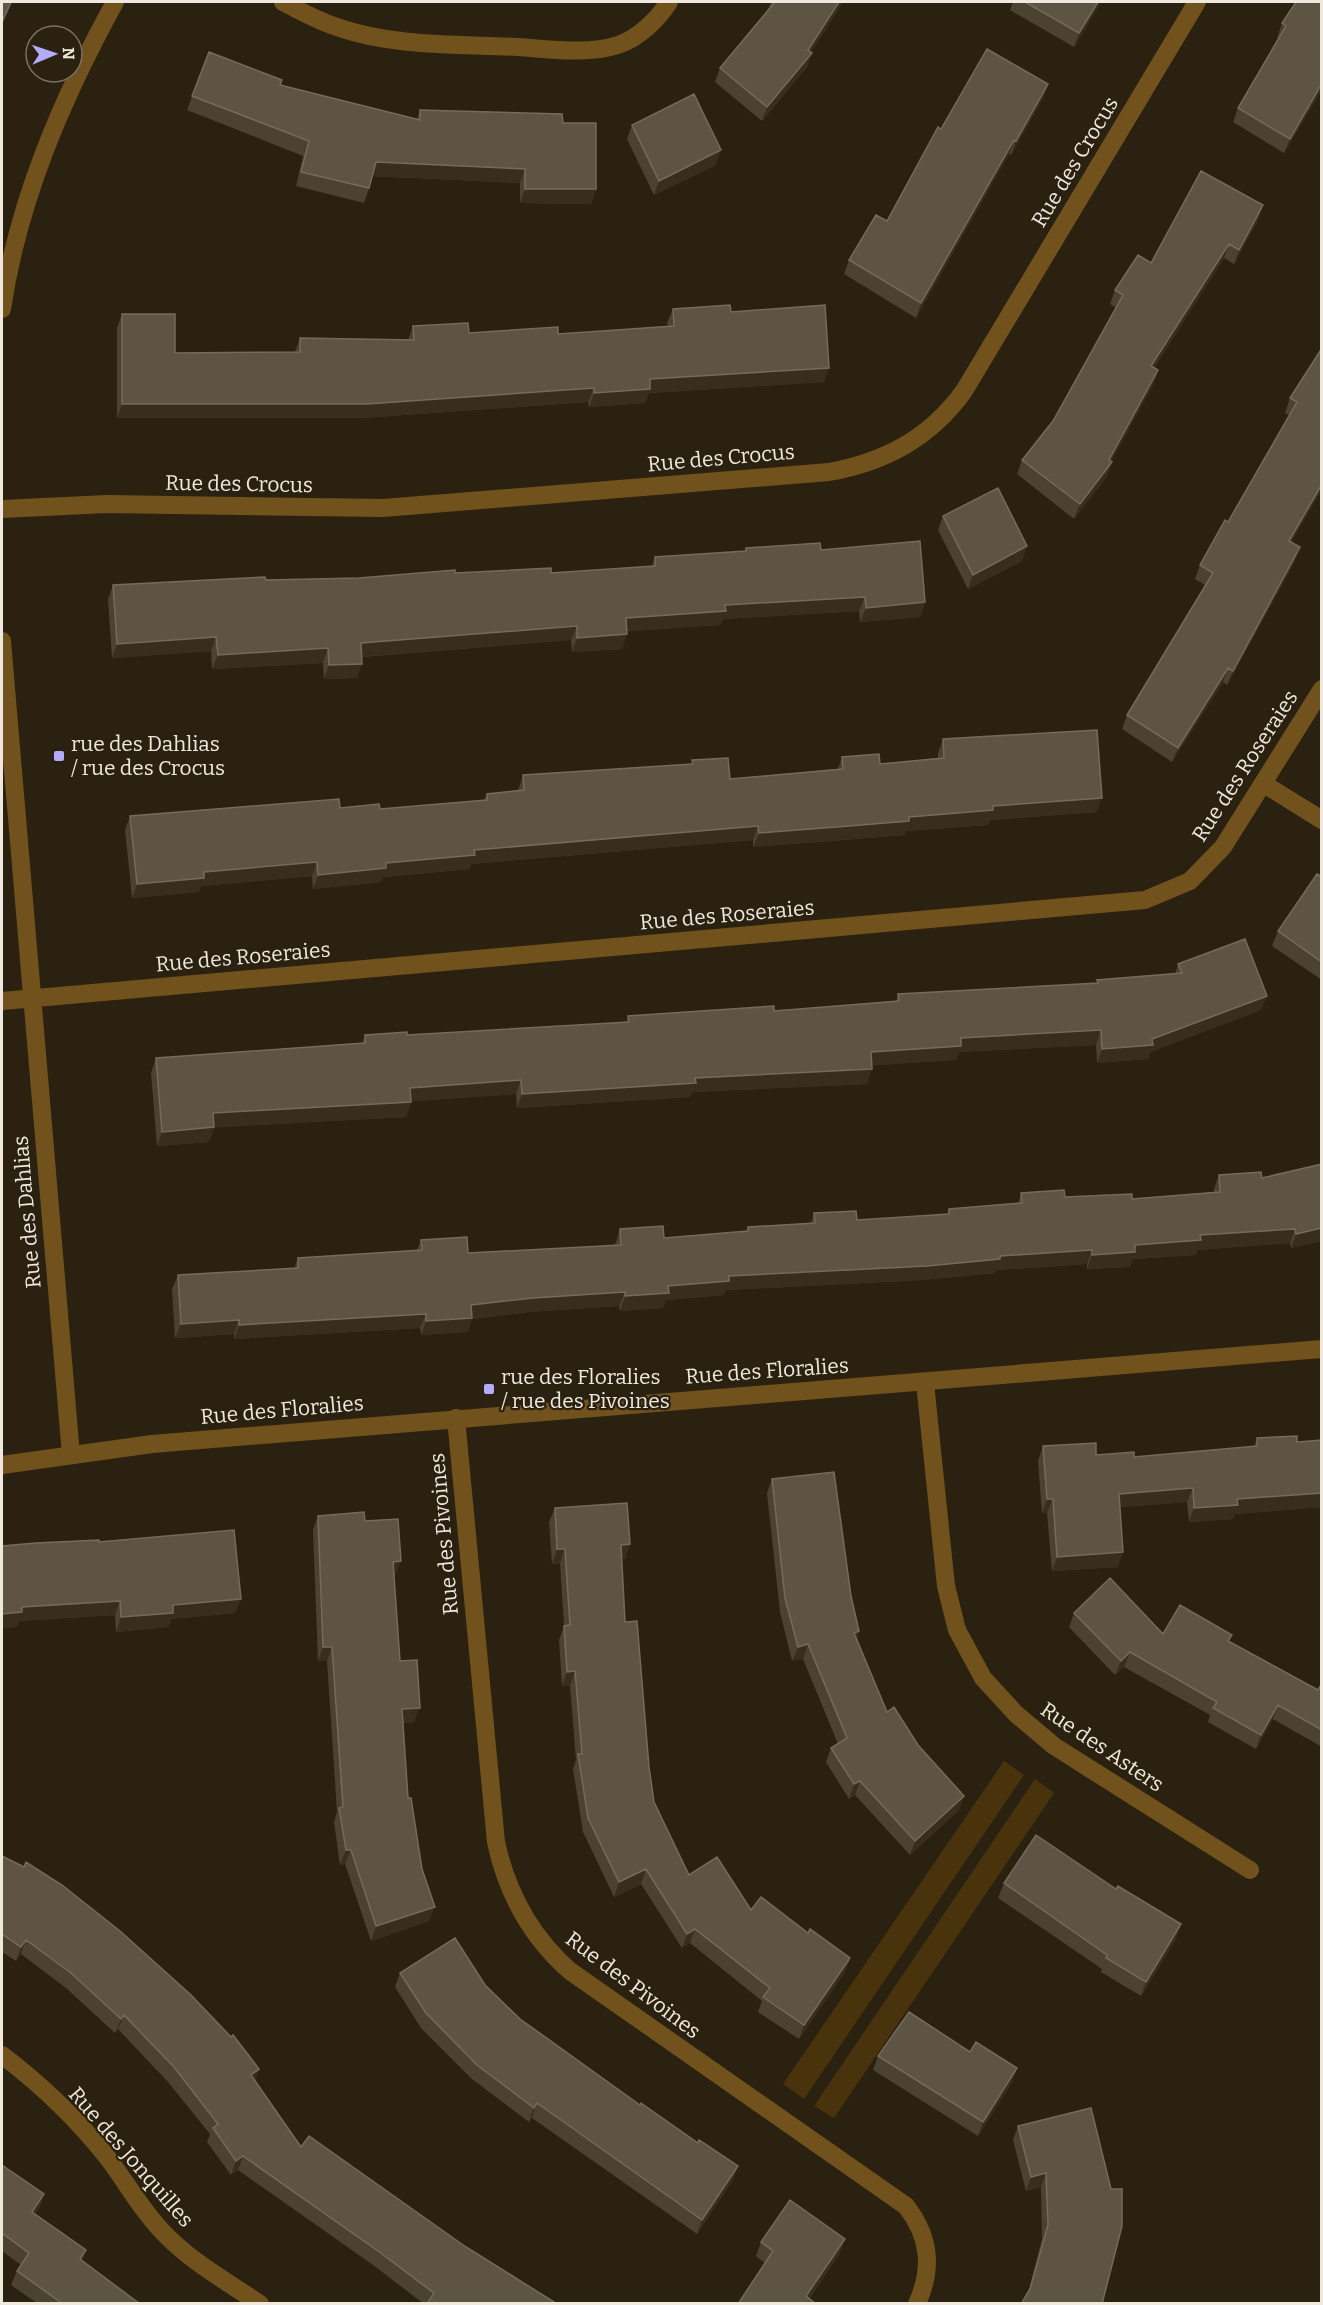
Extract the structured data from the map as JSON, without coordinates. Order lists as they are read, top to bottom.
{
  "streets": {
    "street": [
      "Rue des Crocus",
      "Rue des Roseraies",
      "Rue des Dahlias",
      "Rue des Floralies",
      "Rue des Pivoines",
      "Rue des Asters",
      "Rue des Jonquilles"
    ]
  },
  "crossings": [
    ["Rue des Roseraies", "Rue des Dahlias"],
    ["Rue des Dahlias", "Rue des Floralies"],
    ["Rue des Floralies", "Rue des Pivoines"],
    ["Rue des Floralies", "Rue des Asters"]
  ],
  "places": {
    "transit": ["rue des Dahlias / rue des Crocus", "rue des Floralies / rue des Pivoines"]
  },
  "north": "right"
}
